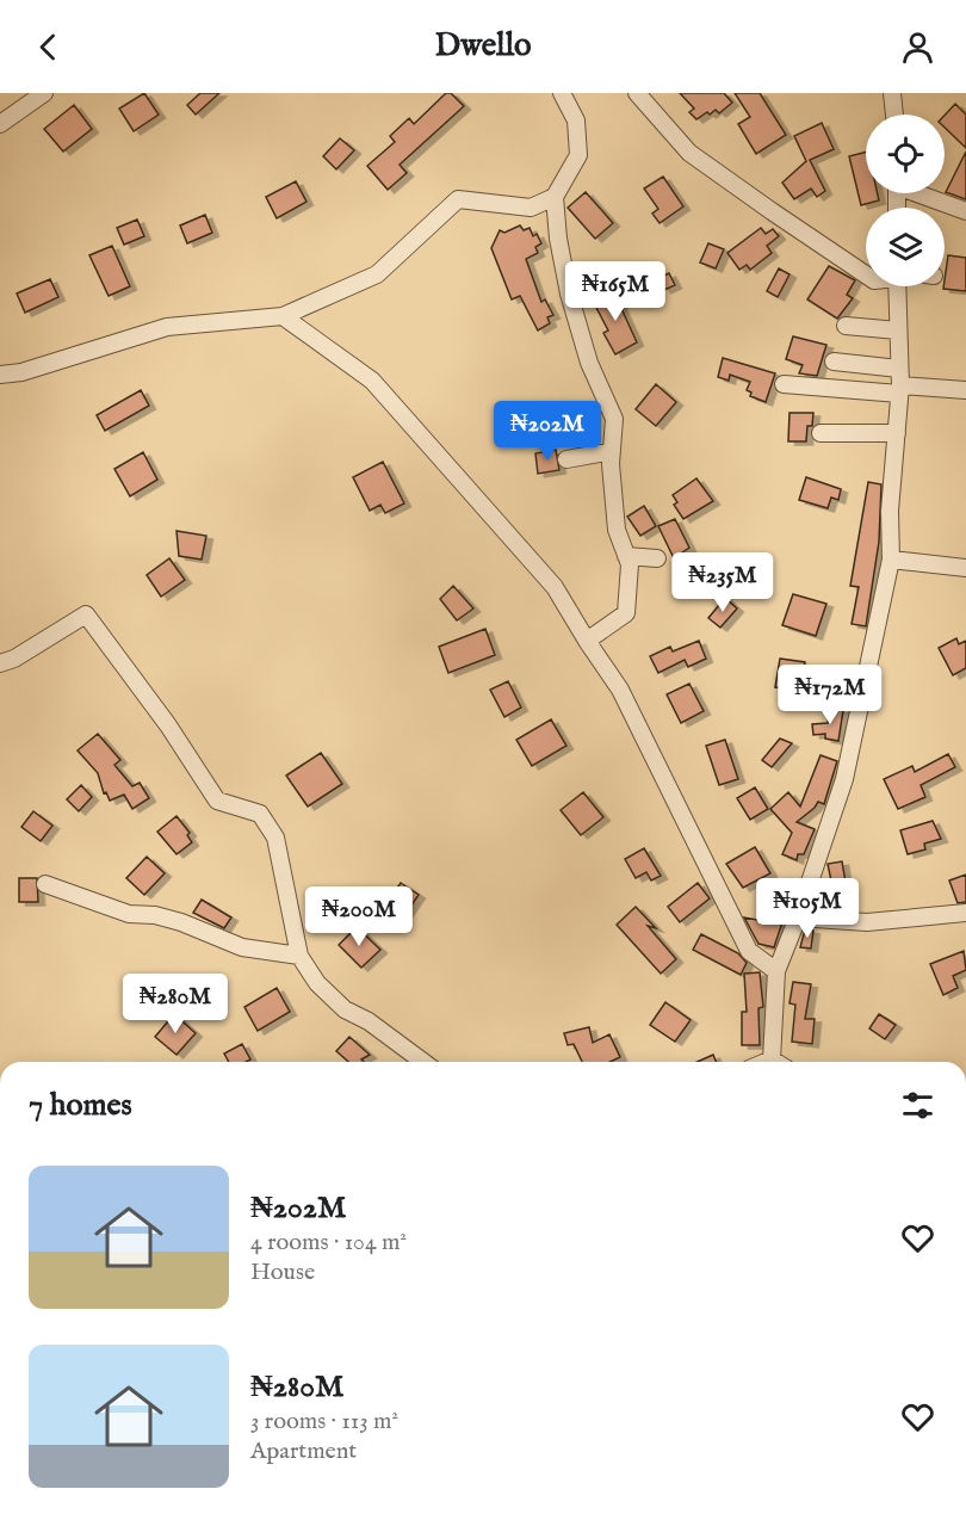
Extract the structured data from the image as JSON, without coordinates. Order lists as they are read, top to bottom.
{
  "page": {
    "header": "Dwello",
    "price": [
      "₦165M",
      "₦202M",
      "₦235M",
      "₦172M",
      "₦105M",
      "₦200M",
      "₦280M"
    ],
    "heading": "7 homes",
    "list": [
      {
        "name": "₦202M",
        "note": "4 rooms · 104 m² · House"
      },
      {
        "name": "₦280M",
        "note": "3 rooms · 113 m² · Apartment"
      }
    ]
  }
}
